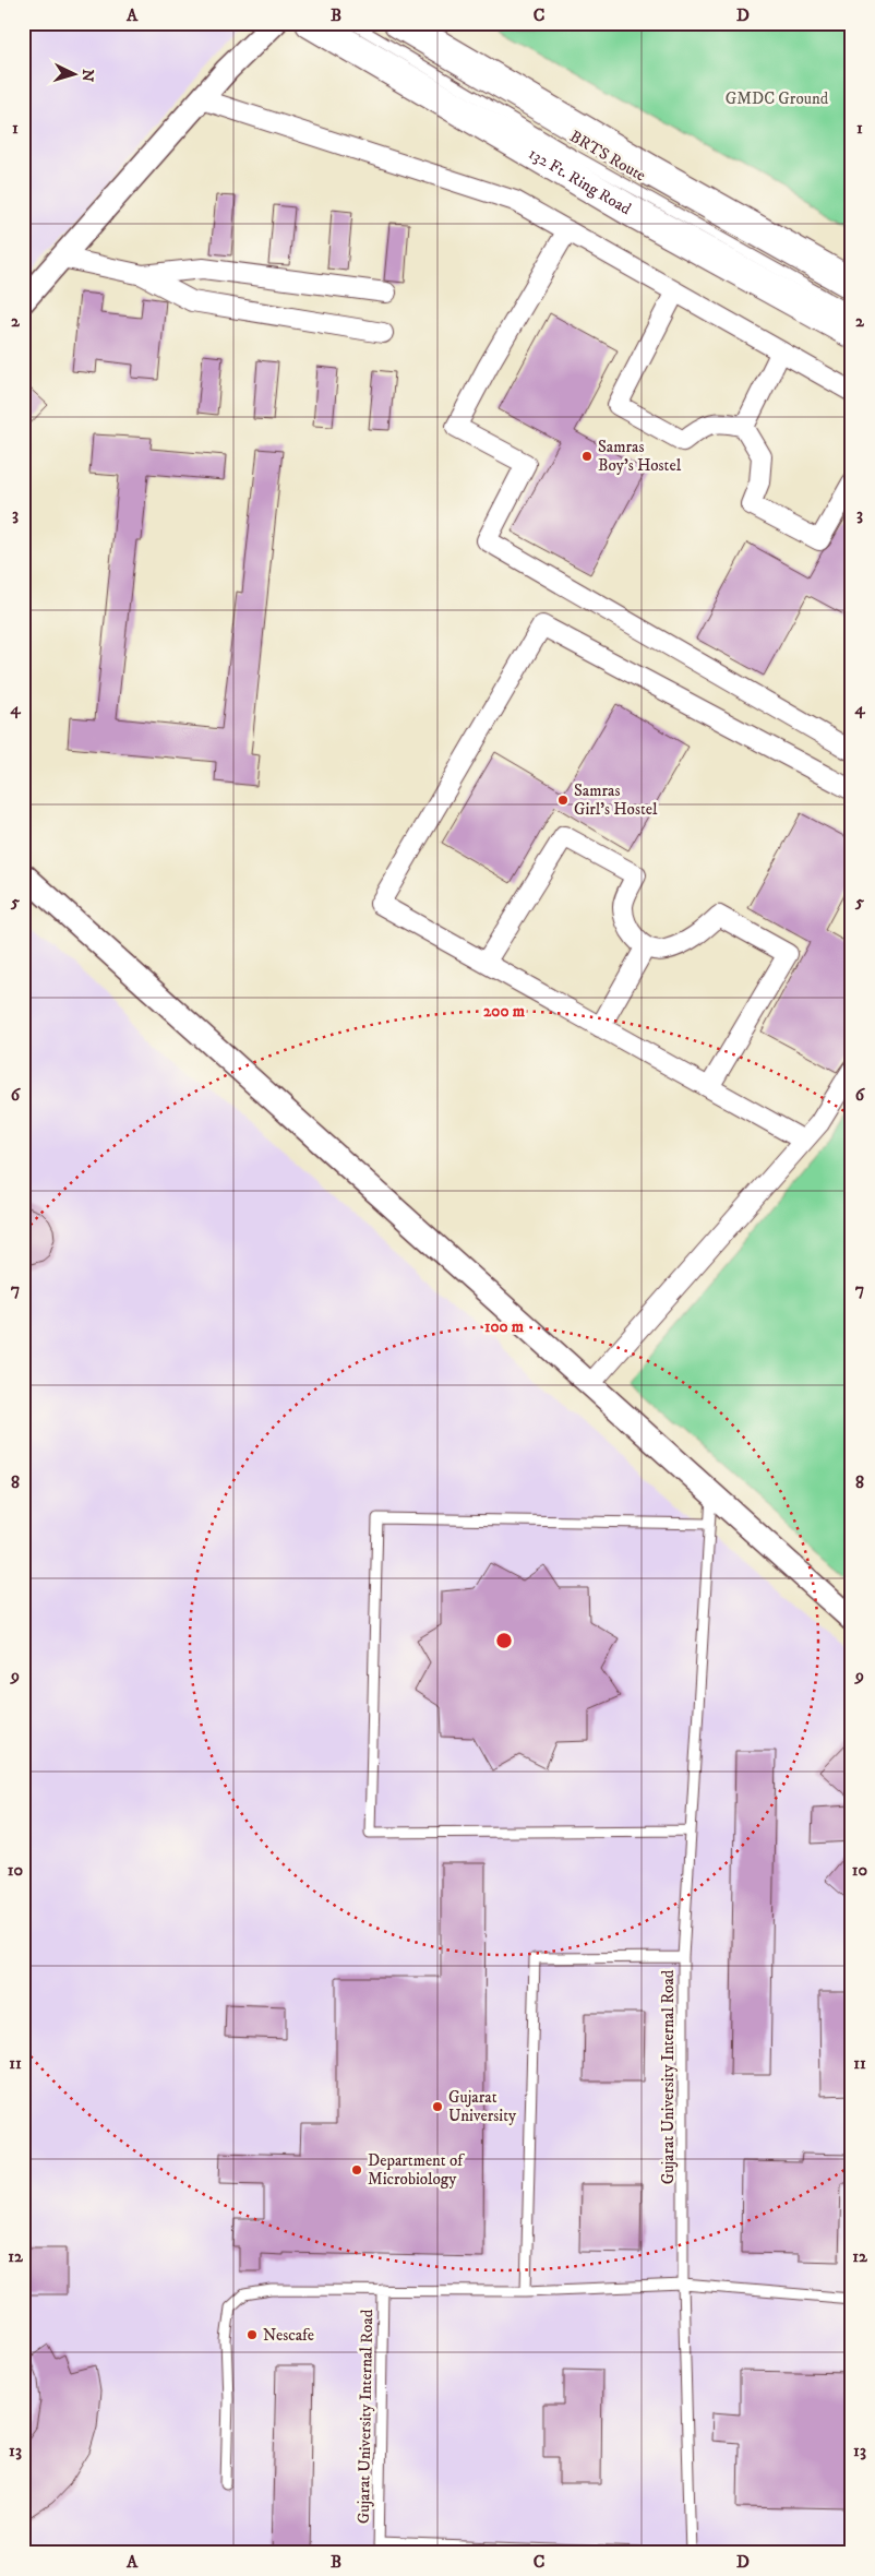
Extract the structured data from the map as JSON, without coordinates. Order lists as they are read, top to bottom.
{
  "streets": {
    "main road": ["132 Ft. Ring Road"],
    "lane": ["BRTS Route", "Gujarat University Internal Road"]
  },
  "parks": ["GMDC Ground"],
  "places": [
    "Samras Boy's Hostel",
    "Samras Girl's Hostel",
    "Gujarat University",
    "Department of Microbiology",
    "Nescafe"
  ],
  "north": "right",
  "grid": {
    "columns": [
      "A",
      "B",
      "C",
      "D"
    ],
    "rows": [
      "1",
      "2",
      "3",
      "4",
      "5",
      "6",
      "7",
      "8",
      "9",
      "10",
      "11",
      "12",
      "13"
    ]
  },
  "rings": ["200 m", "100 m"]
}
